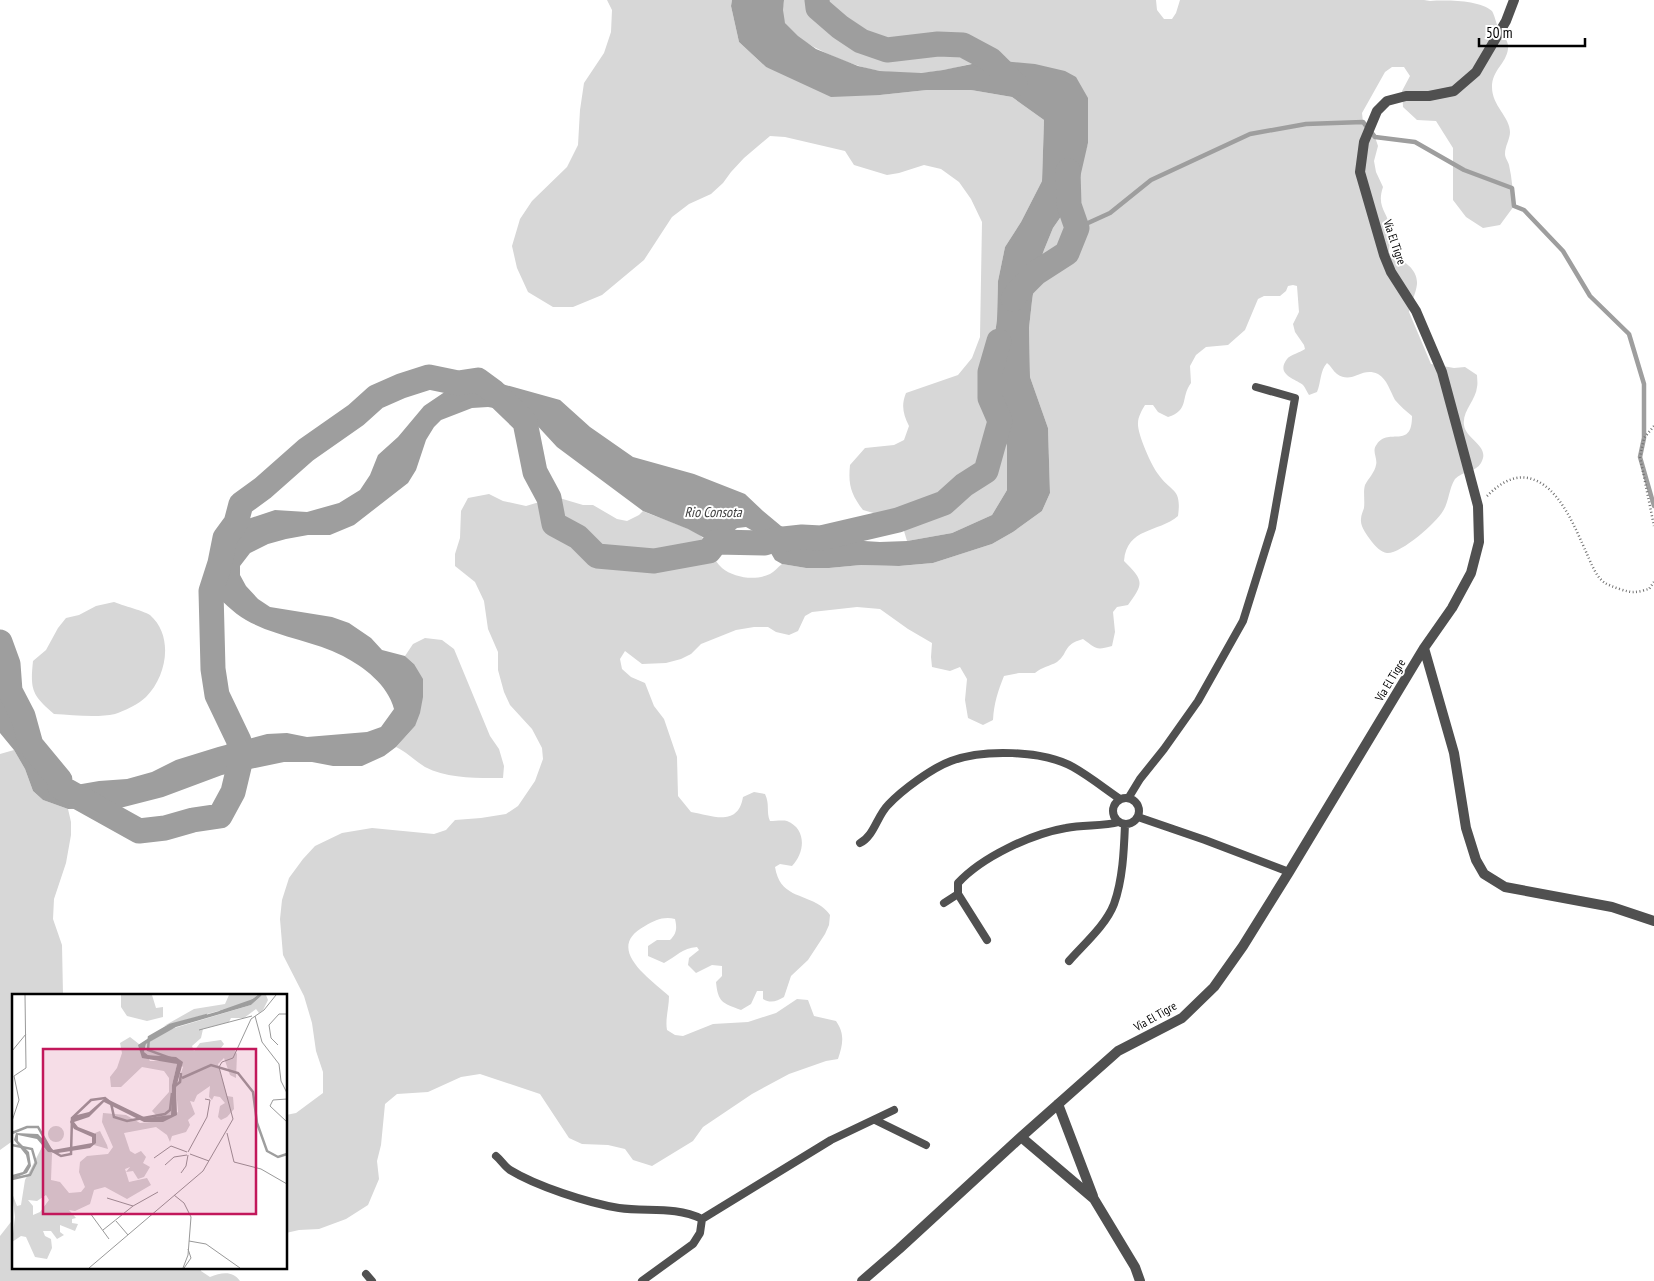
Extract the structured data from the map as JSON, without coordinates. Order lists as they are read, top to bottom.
{
  "streets": {
    "street": ["Vía El Tigre"]
  },
  "water": ["Rio Consota"],
  "scale_bar": "50 m"
}
